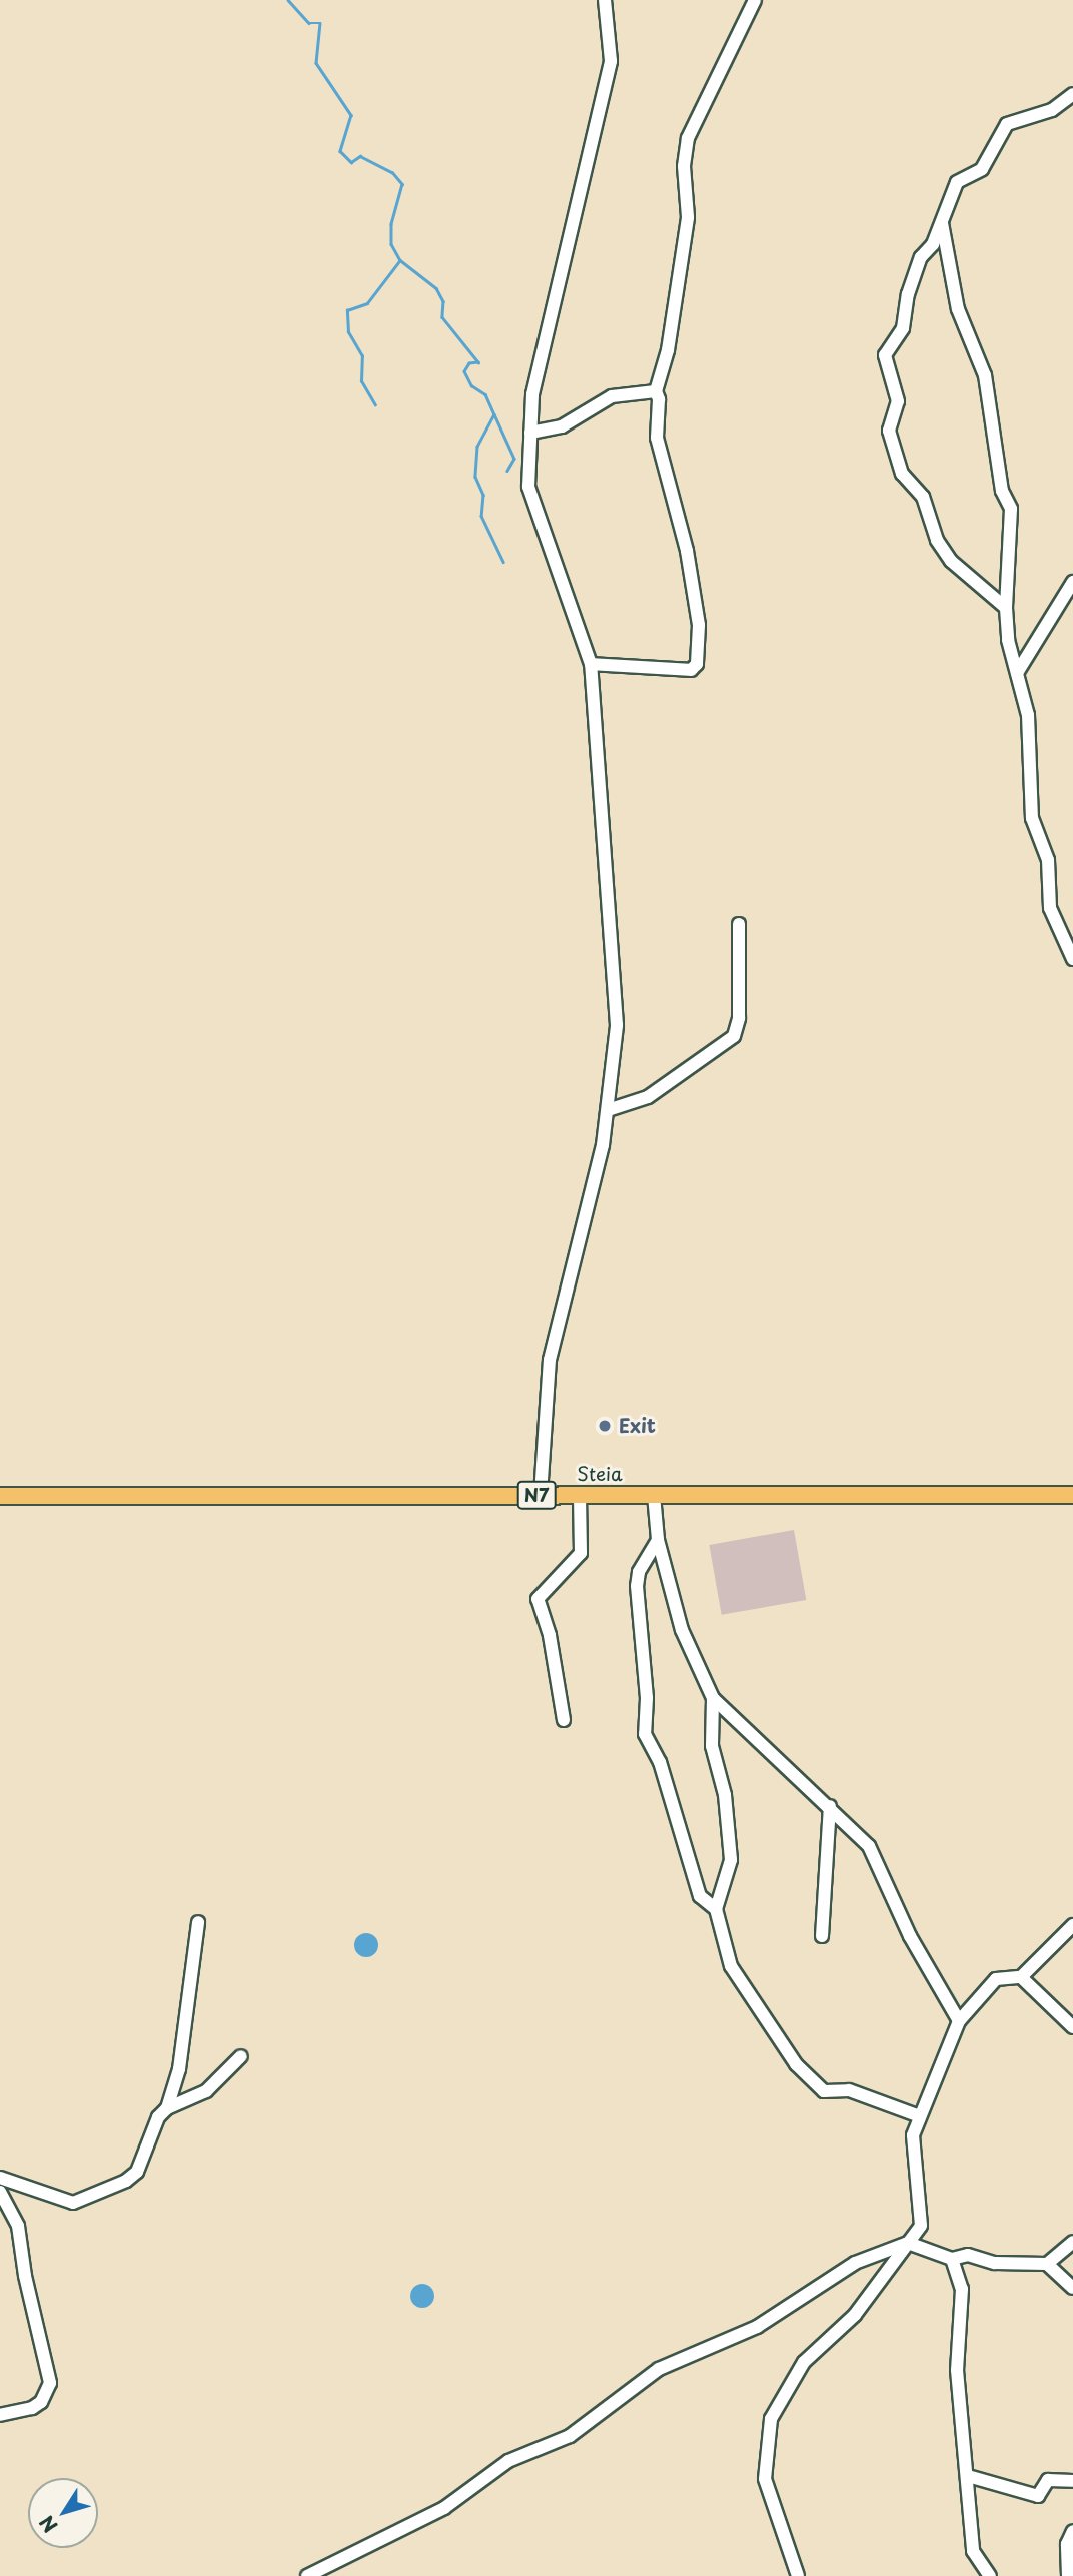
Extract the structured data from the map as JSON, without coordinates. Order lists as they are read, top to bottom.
{
  "streets": {
    "main road": ["Steia", "N7"]
  },
  "places": ["Exit"],
  "north": "bottom left"
}
